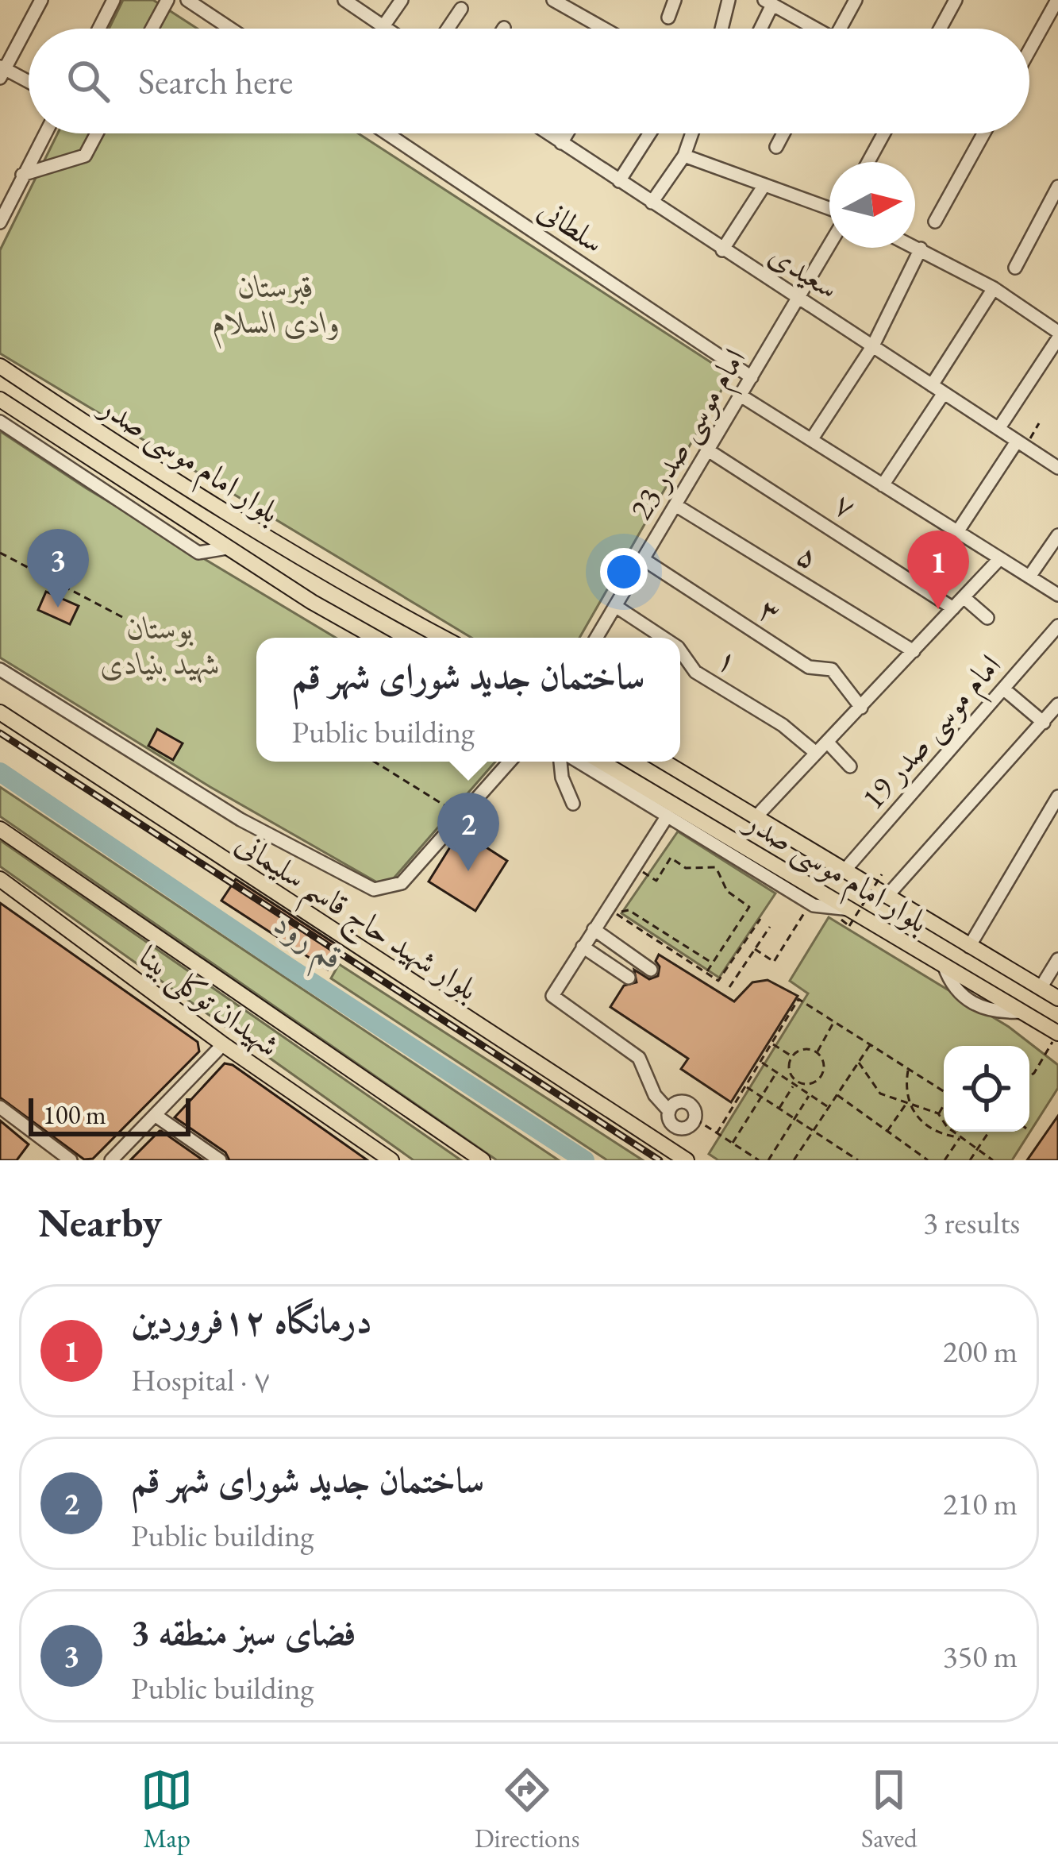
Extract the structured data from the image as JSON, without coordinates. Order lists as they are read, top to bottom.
{
  "streets": {
    "main road": ["بلوار امام موسی صدر", "بلوار شهید حاج قاسم سلیمانی", "شهیدان توکلی بینا"],
    "street": [
      "سلطانی",
      "سعیدی",
      "امام موسی صدر 23",
      "۷",
      "۵",
      "۳",
      "۱",
      "امام موسی صدر 19"
    ]
  },
  "crossings": [
    ["سلطانی", "امام موسی صدر 23"],
    ["سعیدی", "امام موسی صدر 23"],
    ["امام موسی صدر 23", "۷"],
    ["امام موسی صدر 23", "۵"],
    ["امام موسی صدر 23", "۳"],
    ["امام موسی صدر 23", "۱"],
    ["بلوار امام موسی صدر", "امام موسی صدر 19"]
  ],
  "water": ["قم رود"],
  "parks": ["قبرستان وادی السلام", "بوستان شهید بنیادی"],
  "scale_bar": "100 m",
  "north": "right",
  "page": {
    "search": "Search here",
    "pins": ["3", "1", "2"],
    "popup": ["ساختمان جدید شورای شهر قم", "Public building"],
    "scale": "100 m",
    "heading": ["Nearby", "3 results"],
    "list": [
      {
        "mark": "1",
        "name": "درمانگاه ١٢فروردین",
        "note": "Hospital · ۷",
        "value": "200 m"
      },
      {
        "mark": "2",
        "name": "ساختمان جدید شورای شهر قم",
        "note": "Public building",
        "value": "210 m"
      },
      {
        "mark": "3",
        "name": "فضای سبز منطقه 3",
        "note": "Public building",
        "value": "350 m"
      }
    ],
    "nav": ["Map", "Directions", "Saved"]
  }
}
